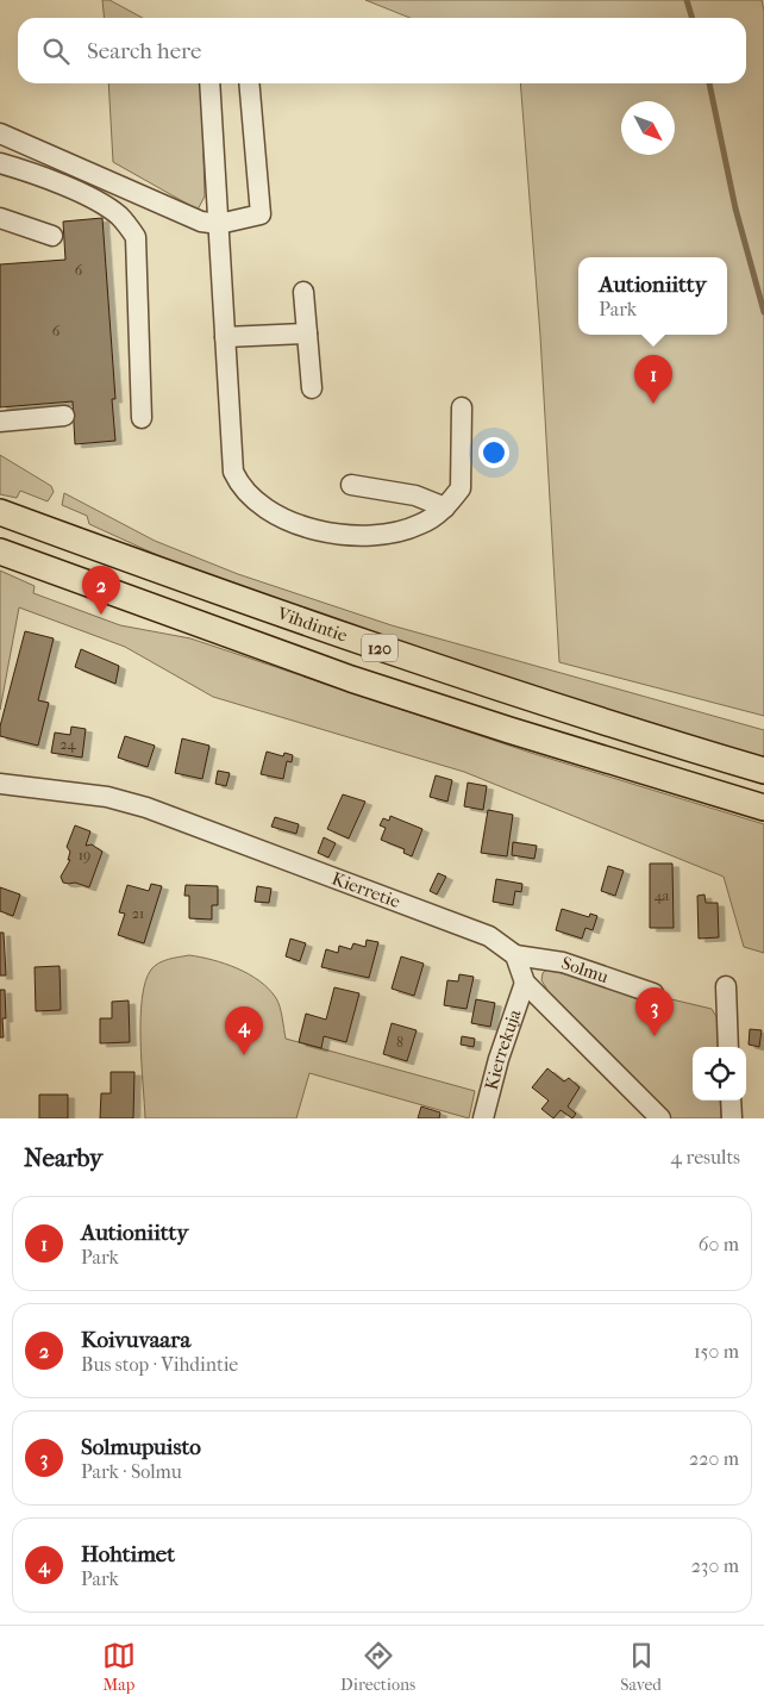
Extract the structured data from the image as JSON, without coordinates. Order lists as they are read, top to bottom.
{
  "streets": {
    "main road": ["Vihdintie", "120"],
    "street": ["Kierretie", "Solmu", "Kierrekuja"]
  },
  "crossings": [
    ["Kierretie", "Solmu"]
  ],
  "house_numbers": [
    "6",
    "6",
    "24",
    "19",
    "4a",
    "21",
    "8"
  ],
  "north": "bottom right",
  "page": {
    "search": "Search here",
    "popup": ["Autioniitty", "Park"],
    "pins": [
      "1",
      "2",
      "3",
      "4"
    ],
    "heading": ["Nearby", "4 results"],
    "list": [
      {
        "mark": "1",
        "name": "Autioniitty",
        "note": "Park",
        "value": "60 m"
      },
      {
        "mark": "2",
        "name": "Koivuvaara",
        "note": "Bus stop · Vihdintie",
        "value": "150 m"
      },
      {
        "mark": "3",
        "name": "Solmupuisto",
        "note": "Park · Solmu",
        "value": "220 m"
      },
      {
        "mark": "4",
        "name": "Hohtimet",
        "note": "Park",
        "value": "230 m"
      }
    ],
    "nav": ["Map", "Directions", "Saved"]
  }
}
